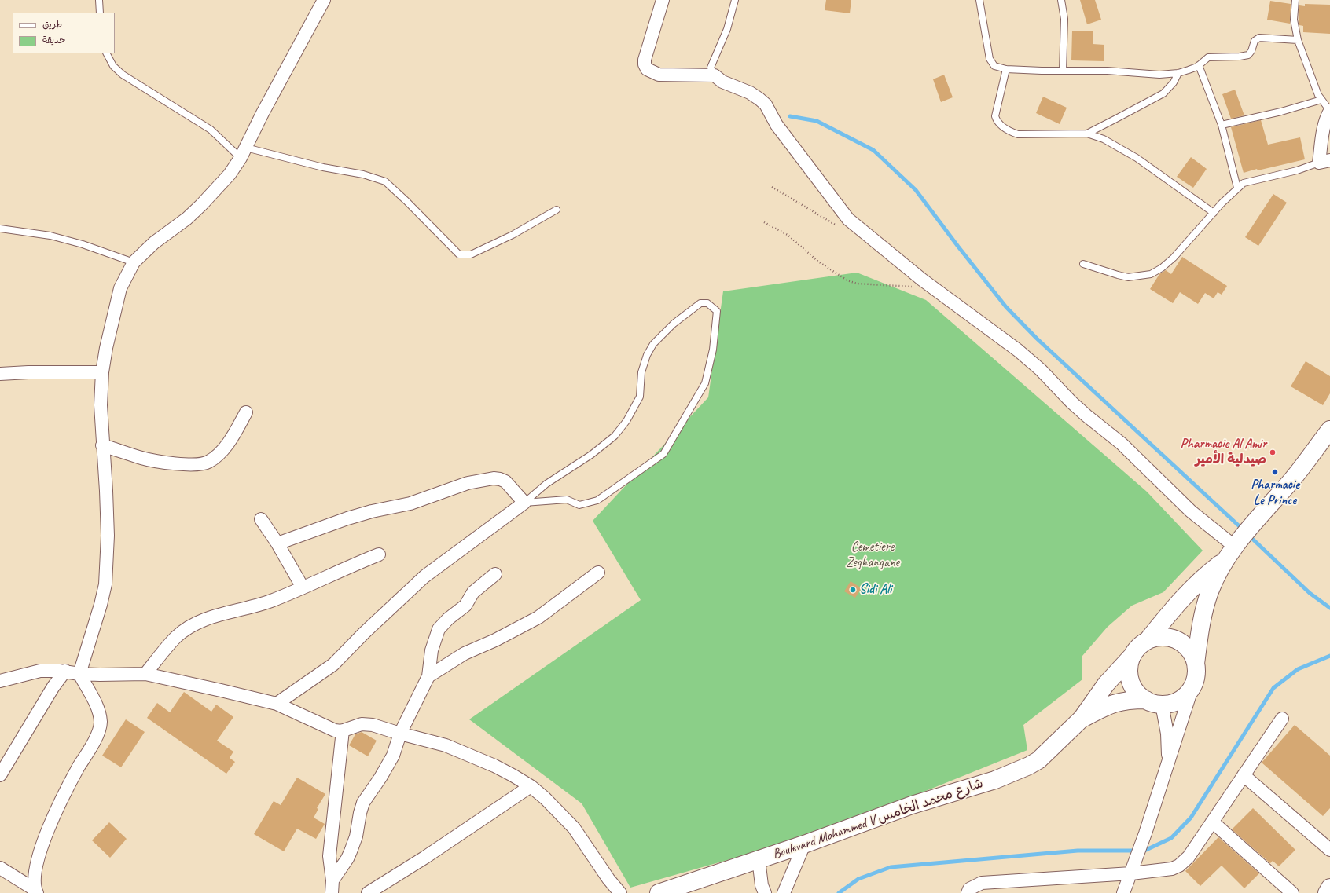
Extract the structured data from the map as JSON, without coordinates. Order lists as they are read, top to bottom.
{
  "streets": {
    "main road": ["Boulevard Mohammed V شارع محمد الخامس"]
  },
  "parks": ["Cemetiere Zeghangane"],
  "places": ["Pharmacie Al Amir صيدلية الأمير", "Pharmacie Le Prince", "Sidi Ali"],
  "legend": ["طريق", "حديقة"]
}
